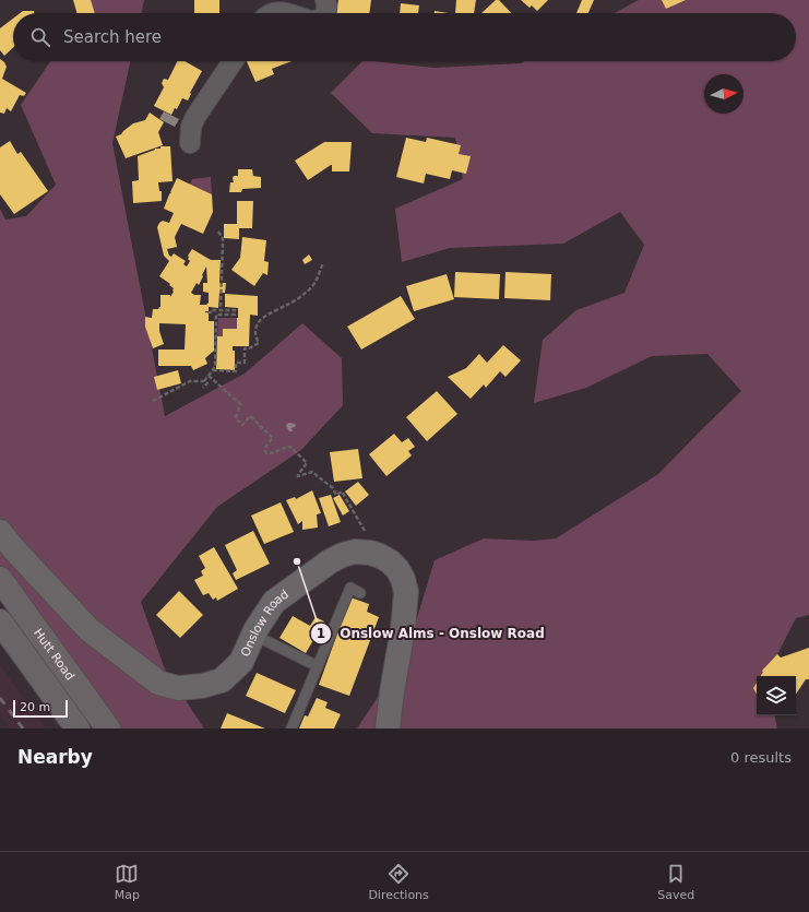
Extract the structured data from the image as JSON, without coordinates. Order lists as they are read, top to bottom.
{
  "streets": {
    "main road": ["Onslow Road", "Hutt Road"]
  },
  "places": ["Onslow Alms - Onslow Road"],
  "scale_bar": "20 m",
  "north": "right",
  "page": {
    "search": "Search here",
    "scale": "20 m",
    "heading": ["Nearby", "0 results"],
    "nav": ["Map", "Directions", "Saved"]
  }
}
